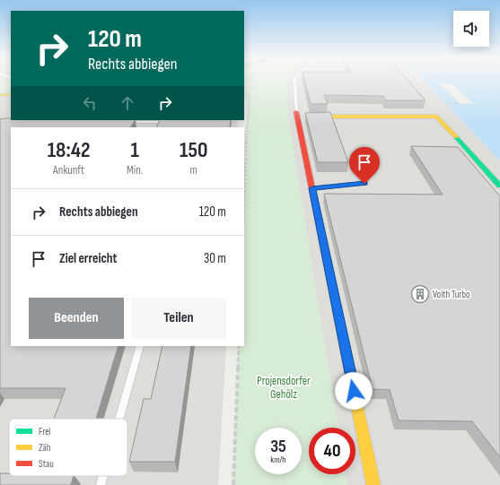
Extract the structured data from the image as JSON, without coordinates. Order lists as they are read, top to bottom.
{
  "parks": ["Projensdorfer Gehölz"],
  "places": {
    "building": ["Voith Turbo"]
  },
  "legend": ["Frei", "Zäh", "Stau"],
  "page": {
    "turn": ["120 m", "Rechts abbiegen"],
    "eta": [
      "18:42",
      "Ankunft",
      "1",
      "Min.",
      "150",
      "m"
    ],
    "list": [
      {
        "name": "Rechts abbiegen",
        "value": "120 m"
      },
      {
        "name": "Ziel erreicht",
        "value": "30 m"
      }
    ],
    "buttons": ["Beenden", "Teilen"],
    "speed": "35 km/h",
    "limit": "40"
  }
}
